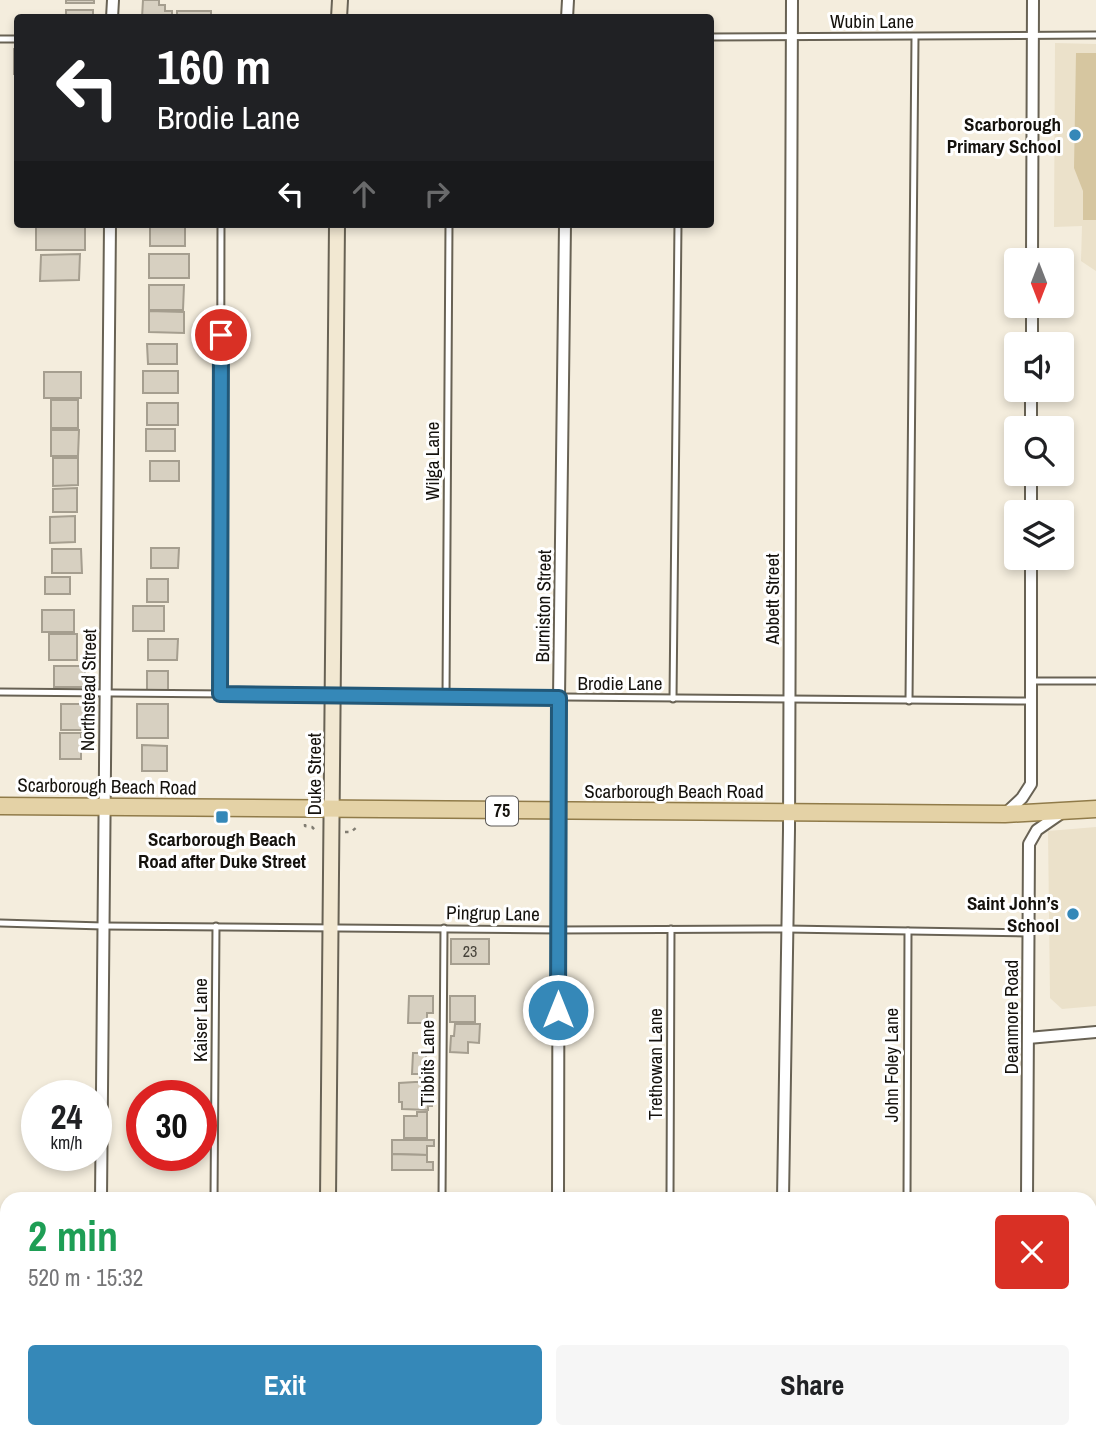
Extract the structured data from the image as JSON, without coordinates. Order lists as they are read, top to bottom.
{
  "streets": {
    "main road": ["Duke Street", "Scarborough Beach Road", "75"],
    "street": [
      "Abbett Street",
      "Burniston Street",
      "Northstead Street",
      "Deanmore Road"
    ],
    "lane": [
      "Wubin Lane",
      "Wilga Lane",
      "Brodie Lane",
      "Pingrup Lane",
      "Kaiser Lane",
      "Tibbits Lane",
      "Trethowan Lane",
      "John Foley Lane"
    ]
  },
  "crossings": [
    ["Wubin Lane", "Abbett Street"],
    ["Wilga Lane", "Brodie Lane"],
    ["Abbett Street", "Brodie Lane"],
    ["Abbett Street", "Scarborough Beach Road"],
    ["Abbett Street", "Pingrup Lane"],
    ["Burniston Street", "Brodie Lane"],
    ["Burniston Street", "Scarborough Beach Road"],
    ["Burniston Street", "Pingrup Lane"],
    ["Brodie Lane", "Northstead Street"],
    ["Brodie Lane", "Duke Street"],
    ["Northstead Street", "Scarborough Beach Road"],
    ["Northstead Street", "Pingrup Lane"],
    ["Duke Street", "Scarborough Beach Road"],
    ["Duke Street", "Pingrup Lane"],
    ["Scarborough Beach Road", "Deanmore Road"],
    ["Pingrup Lane", "Deanmore Road"],
    ["Pingrup Lane", "Kaiser Lane"],
    ["Pingrup Lane", "Tibbits Lane"],
    ["Pingrup Lane", "Trethowan Lane"],
    ["Pingrup Lane", "John Foley Lane"]
  ],
  "places": {
    "other": ["Scarborough Primary School", "Saint John’s School"],
    "transit": ["Scarborough Beach Road after Duke Street"]
  },
  "house_numbers": ["23"],
  "north": "bottom",
  "page": {
    "turn": ["160 m", "Brodie Lane"],
    "speed": "24 km/h",
    "limit": "30",
    "heading": ["2 min", "520 m · 15:32"],
    "buttons": ["Exit", "Share"]
  }
}
